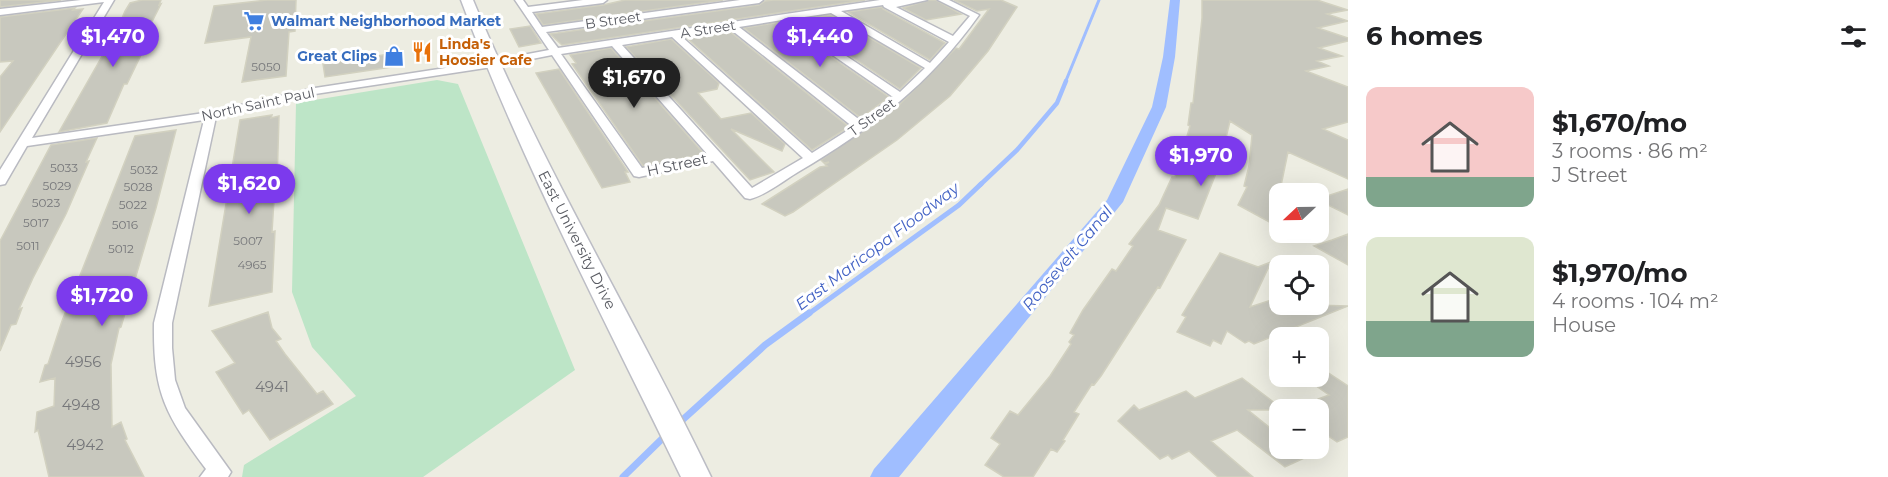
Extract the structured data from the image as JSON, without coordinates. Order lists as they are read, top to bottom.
{
  "streets": {
    "main road": ["East University Drive"],
    "street": [
      "B Street",
      "A Street",
      "North Saint Paul",
      "T Street",
      "H Street"
    ]
  },
  "crossings": [
    ["A Street", "North Saint Paul"],
    ["A Street", "H Street"],
    ["A Street", "East University Drive"],
    ["North Saint Paul", "East University Drive"],
    ["T Street", "H Street"]
  ],
  "water": ["East Maricopa Floodway", "Roosevelt Canal"],
  "places": {
    "supermarket": ["Walmart Neighborhood Market"],
    "restaurant": ["Linda's Hoosier Cafe"],
    "shop": ["Great Clips"]
  },
  "house_numbers": [
    "5050",
    "5033",
    "5032",
    "5029",
    "5028",
    "5023",
    "5022",
    "5017",
    "5016",
    "5007",
    "5011",
    "5012",
    "4965",
    "4956",
    "4941",
    "4948",
    "4942"
  ],
  "north": "left",
  "page": {
    "heading": "6 homes",
    "price": [
      "$1,470",
      "$1,440",
      "$1,670",
      "$1,970",
      "$1,620",
      "$1,720"
    ],
    "list": [
      {
        "name": "$1,670/mo",
        "note": "3 rooms · 86 m² · J Street"
      },
      {
        "name": "$1,970/mo",
        "note": "4 rooms · 104 m² · House"
      }
    ],
    "map_buttons": ["+", "−"]
  }
}
